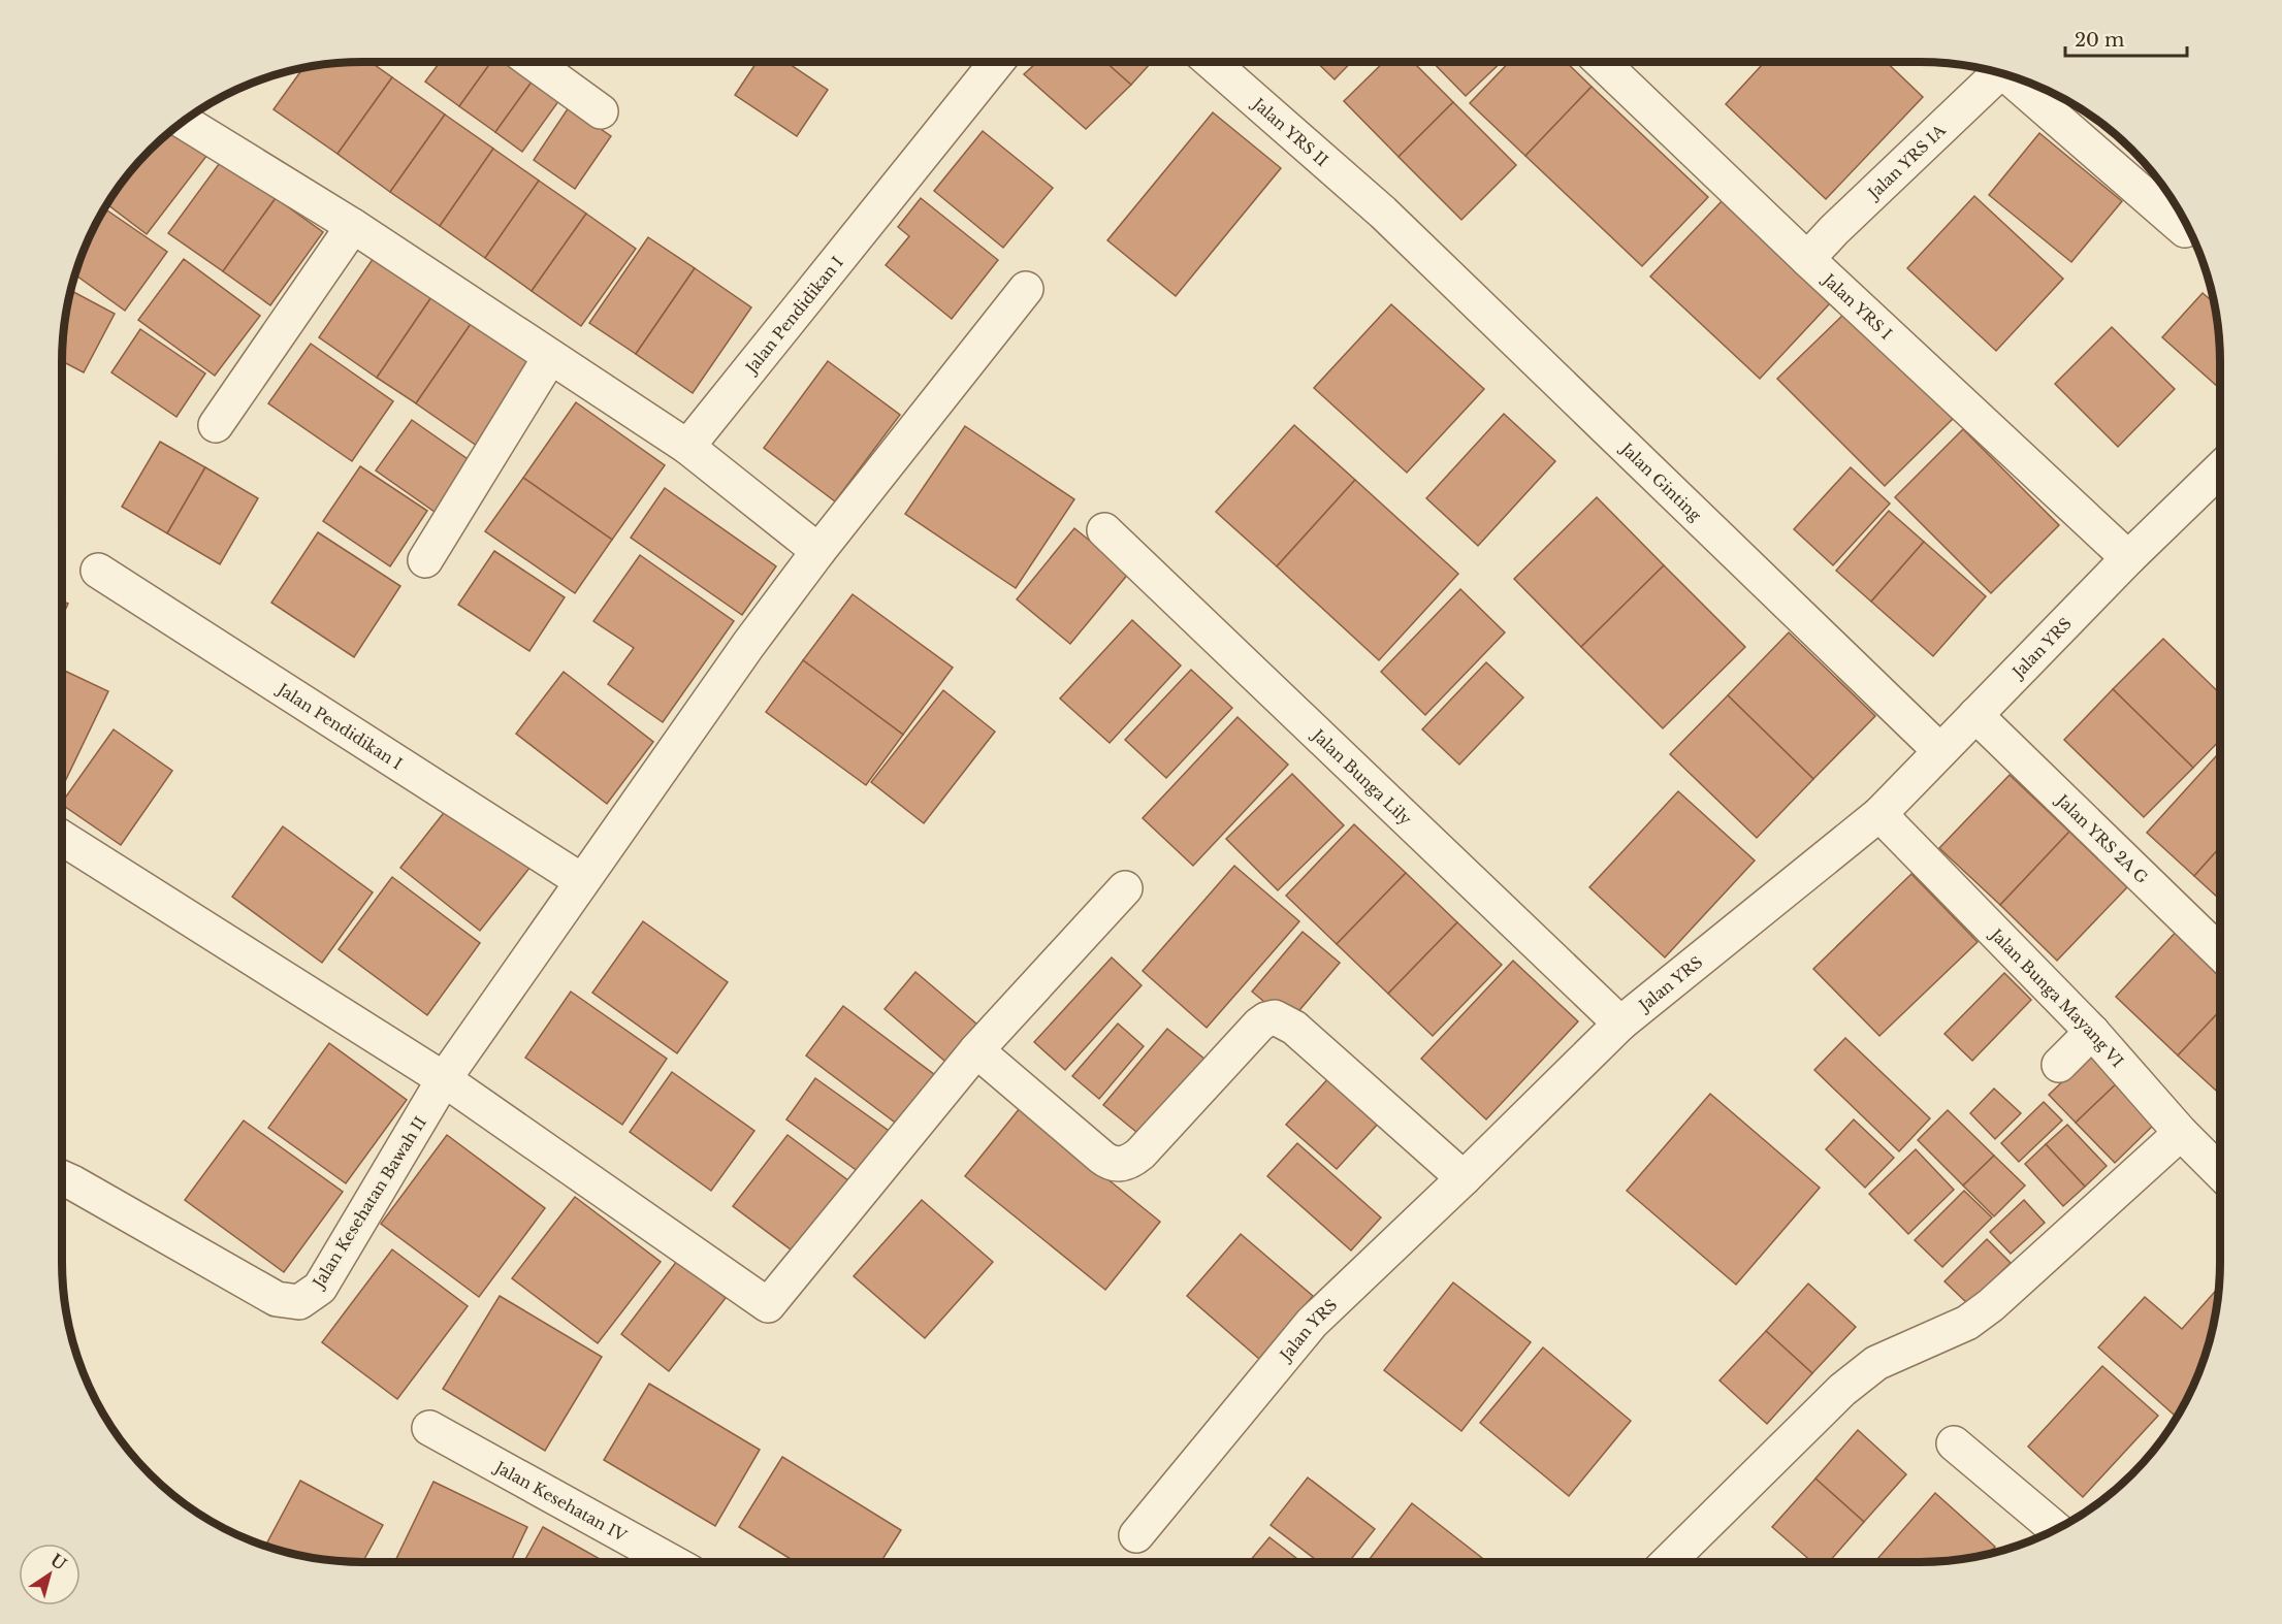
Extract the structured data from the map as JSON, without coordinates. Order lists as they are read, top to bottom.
{
  "streets": {
    "street": [
      "Jalan YRS II",
      "Jalan YRS IA",
      "Jalan YRS I",
      "Jalan Pendidikan I",
      "Jalan Ginting",
      "Jalan YRS",
      "Jalan Bunga Lily",
      "Jalan YRS 2A G",
      "Jalan Bunga Mayang VI",
      "Jalan Kesehatan Bawah II",
      "Jalan Kesehatan IV"
    ]
  },
  "crossings": [
    ["Jalan YRS II", "Jalan Ginting"],
    ["Jalan YRS IA", "Jalan YRS I"],
    ["Jalan YRS I", "Jalan YRS"],
    ["Jalan Pendidikan I", "Jalan Kesehatan Bawah II"],
    ["Jalan Ginting", "Jalan YRS"],
    ["Jalan YRS", "Jalan Bunga Lily"],
    ["Jalan YRS", "Jalan YRS 2A G"],
    ["Jalan YRS", "Jalan Bunga Mayang VI"]
  ],
  "scale_bar": "20 m",
  "north": "top right"
}
